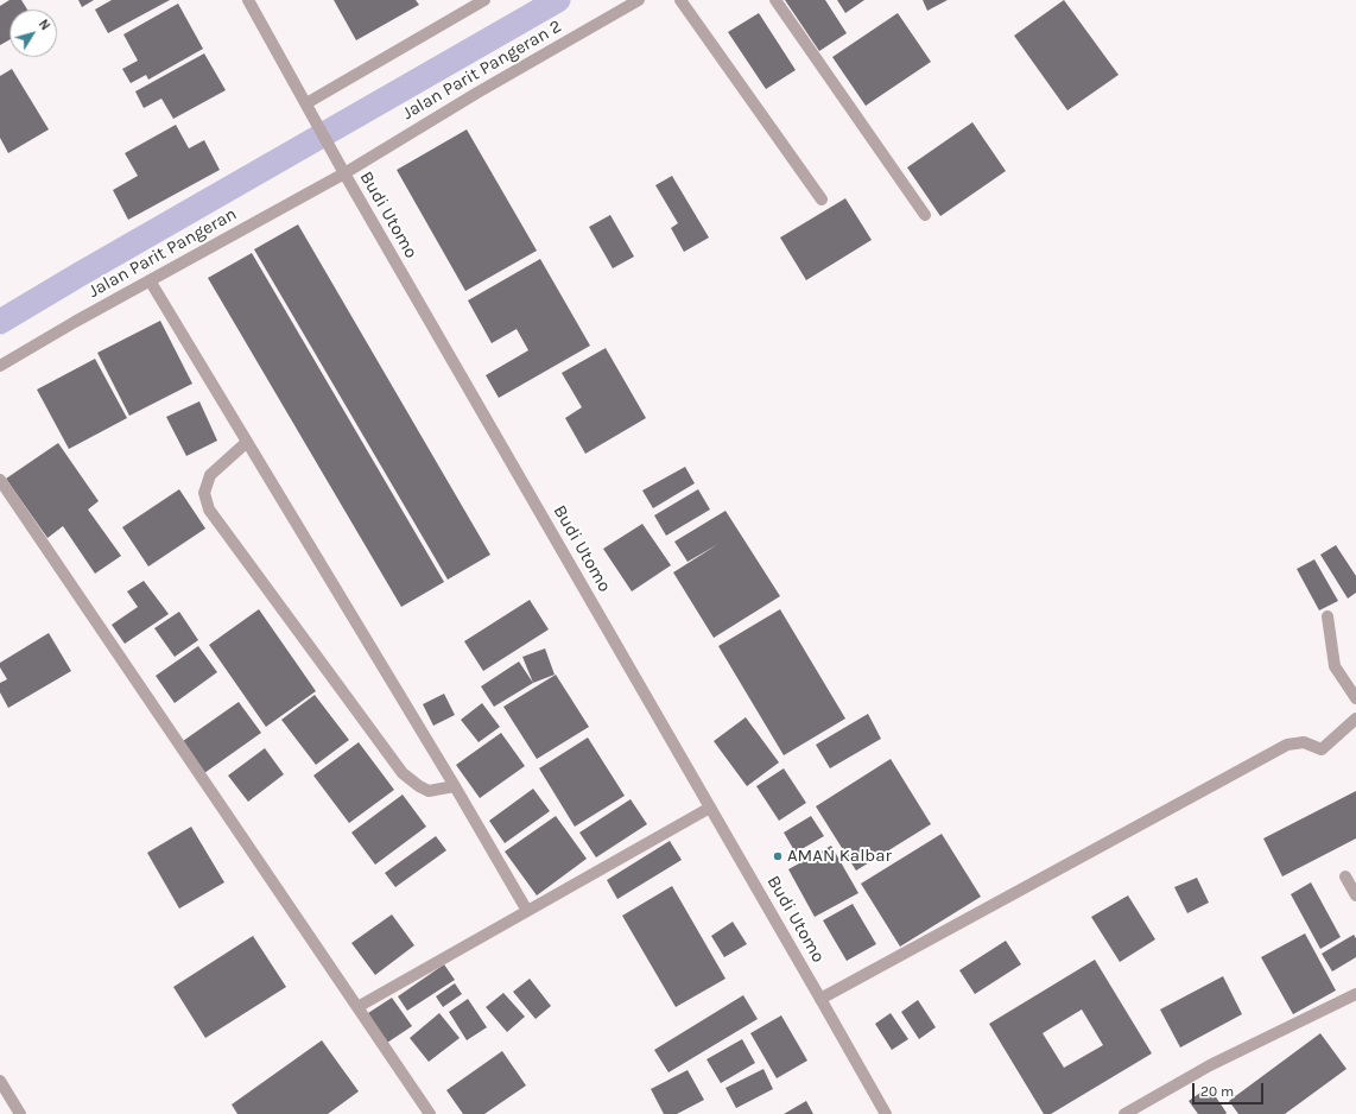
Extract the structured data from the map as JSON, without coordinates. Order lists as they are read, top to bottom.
{
  "streets": {
    "street": ["Jalan Parit Pangeran 2", "Budi Utomo", "Jalan Parit Pangeran"]
  },
  "crossings": [
    ["Jalan Parit Pangeran 2", "Budi Utomo"],
    ["Jalan Parit Pangeran 2", "Jalan Parit Pangeran"],
    ["Budi Utomo", "Jalan Parit Pangeran"]
  ],
  "places": ["AMAN Kalbar"],
  "scale_bar": "20 m",
  "north": "top right"
}
